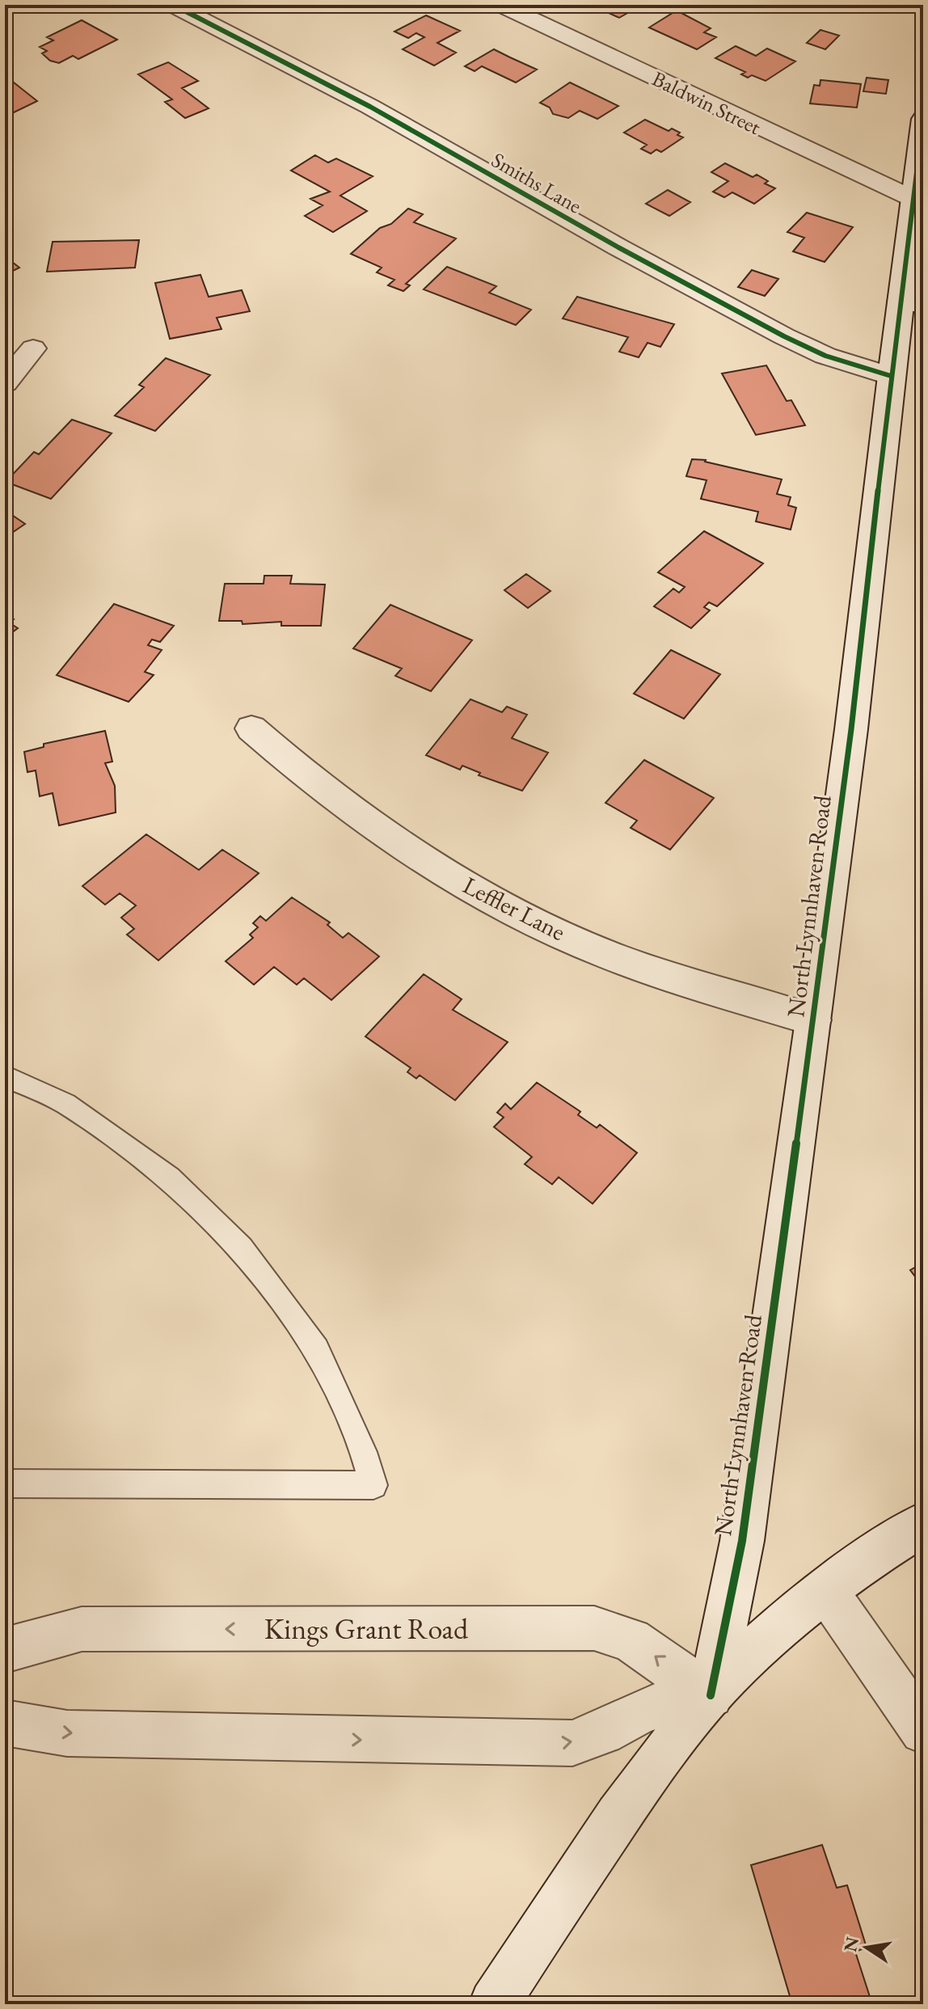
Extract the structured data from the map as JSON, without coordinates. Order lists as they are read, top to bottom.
{
  "streets": {
    "street": [
      "Baldwin Street",
      "Smiths Lane",
      "North Lynnhaven Road",
      "Leffler Lane",
      "Kings Grant Road"
    ]
  },
  "crossings": [
    ["Baldwin Street", "North Lynnhaven Road"],
    ["Smiths Lane", "North Lynnhaven Road"],
    ["North Lynnhaven Road", "Leffler Lane"],
    ["North Lynnhaven Road", "Kings Grant Road"]
  ],
  "north": "left"
}
